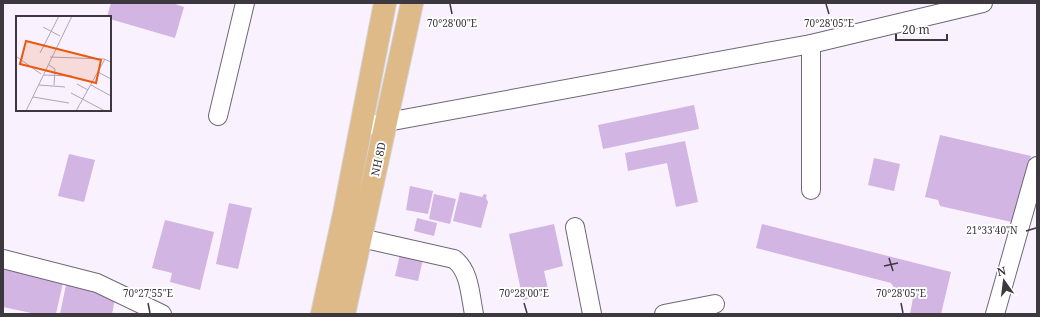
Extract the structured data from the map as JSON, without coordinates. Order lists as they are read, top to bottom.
{
  "streets": {
    "main road": ["NH 8D"]
  },
  "scale_bar": "20 m",
  "north": "top",
  "coordinates": [
    "70°28'00\"E",
    "70°28'05\"E",
    "21°33'40\"N",
    "70°27'55\"E"
  ]
}
